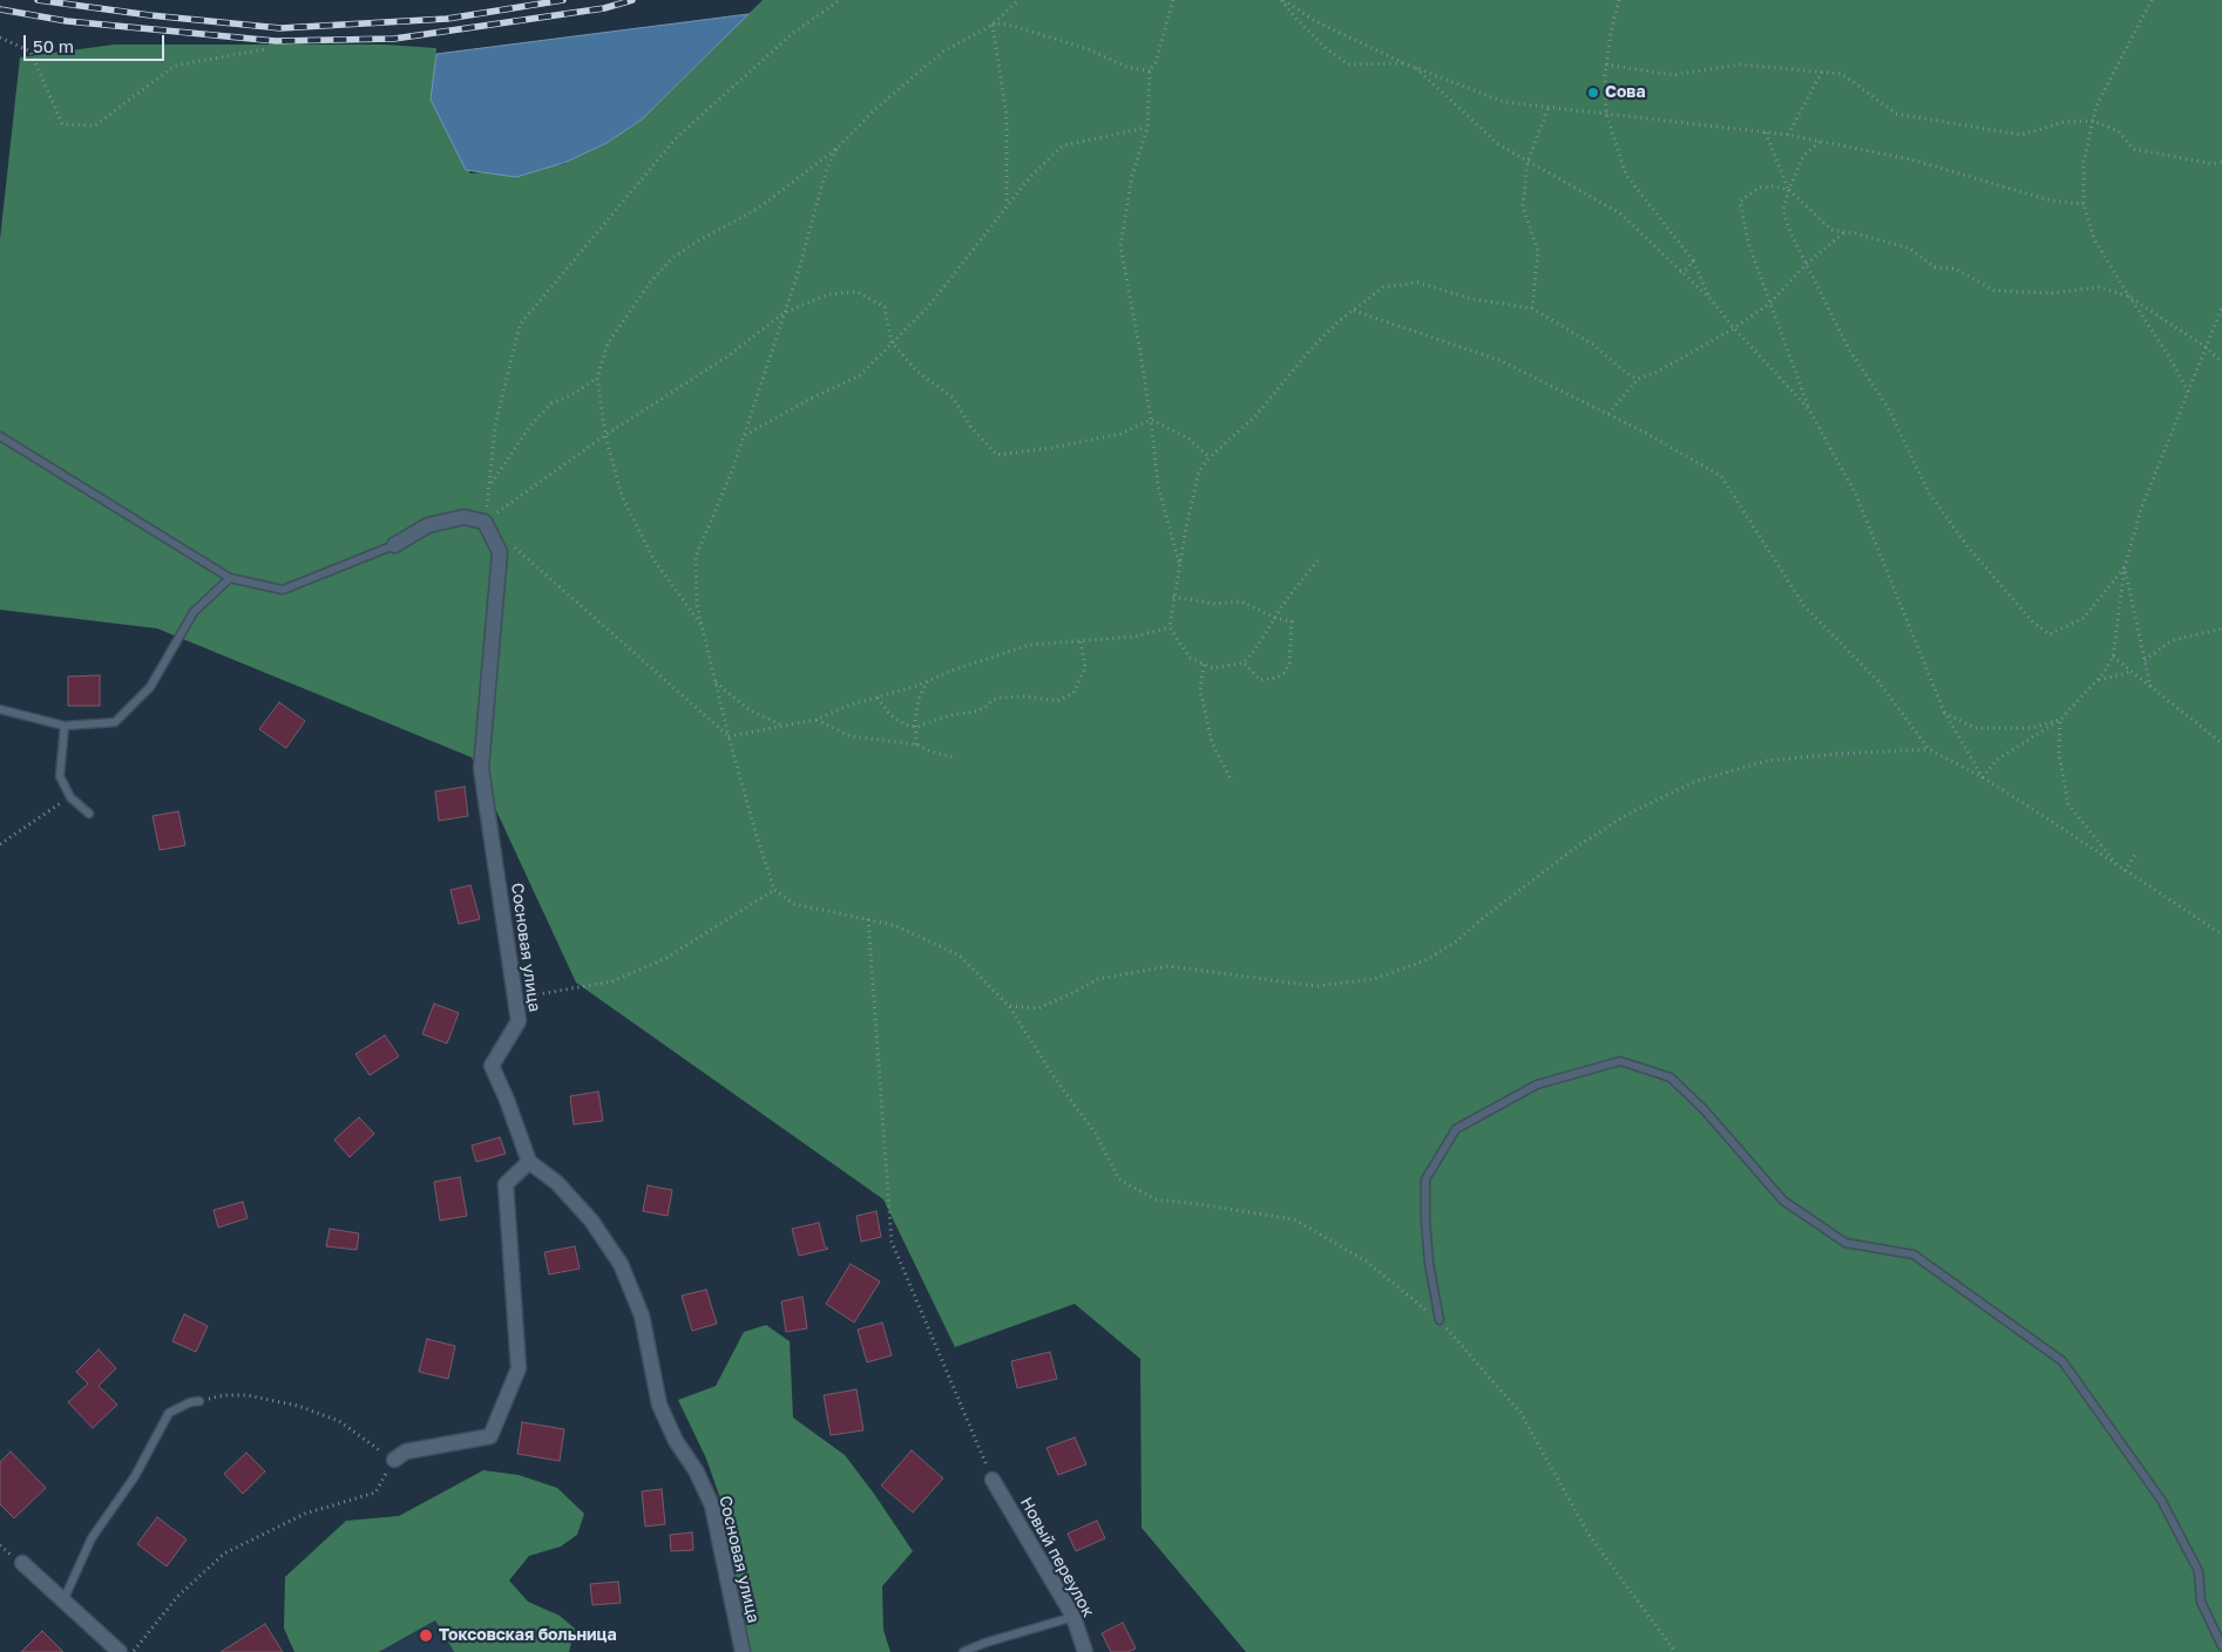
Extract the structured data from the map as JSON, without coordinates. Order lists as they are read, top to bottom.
{
  "streets": {
    "street": ["Сосновая улица", "Новый переулок"]
  },
  "places": ["Сова", "Токсовская больница"],
  "scale_bar": "50 m"
}
